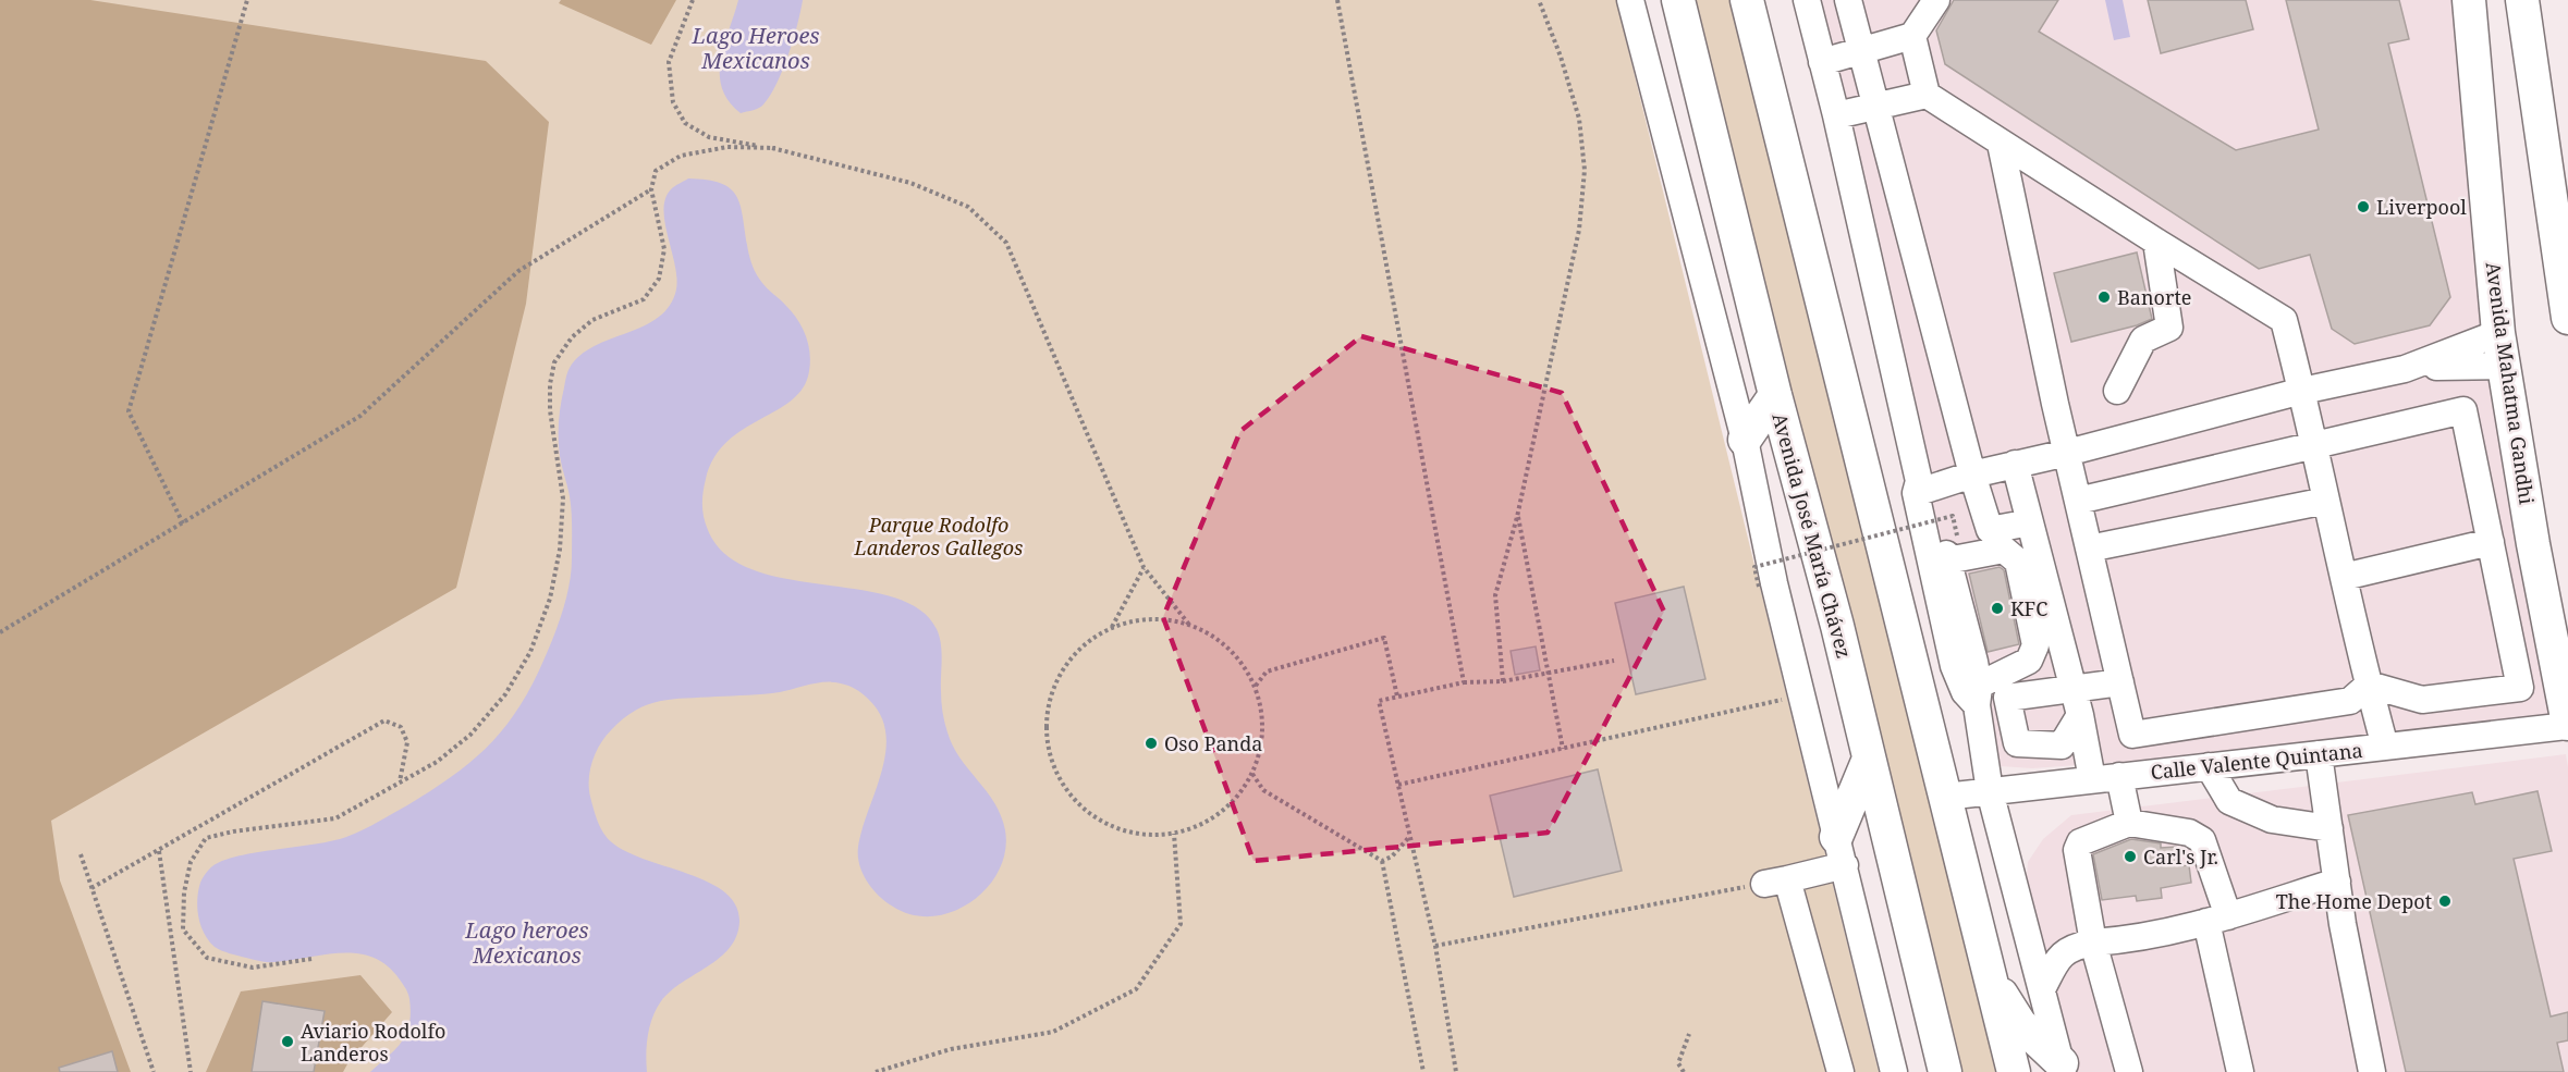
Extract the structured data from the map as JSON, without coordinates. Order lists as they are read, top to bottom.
{
  "streets": {
    "main road": ["Avenida Mahatma Gandhi", "Avenida José María Chávez"],
    "street": ["Calle Valente Quintana"]
  },
  "crossings": [
    ["Avenida Mahatma Gandhi", "Calle Valente Quintana"]
  ],
  "water": ["Lago Heroes Mexicanos", "Lago heroes Mexicanos"],
  "parks": ["Parque Rodolfo Landeros Gallegos"],
  "places": [
    "Liverpool",
    "Banorte",
    "KFC",
    "Oso Panda",
    "Carl's Jr.",
    "The Home Depot",
    "Aviario Rodolfo Landeros"
  ]
}
